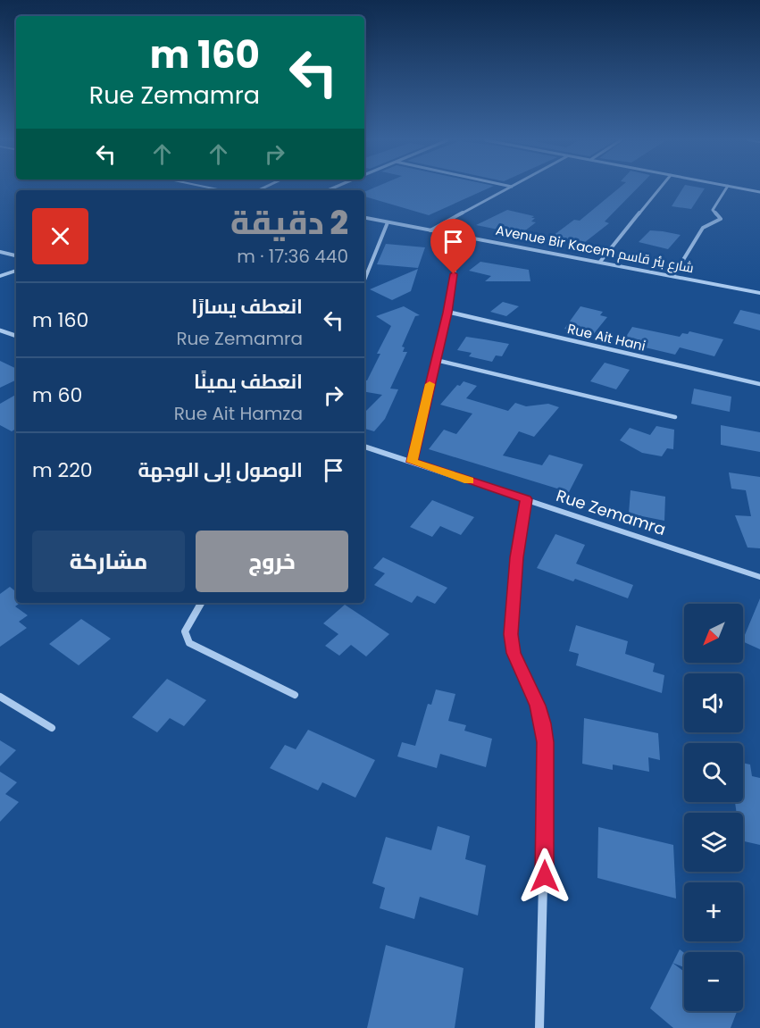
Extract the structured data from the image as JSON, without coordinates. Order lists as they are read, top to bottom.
{
  "streets": {
    "street": ["Avenue Bir Kacem شارع بئر قاسم", "Rue Ait Hani", "Rue Zemamra"]
  },
  "north": "bottom left",
  "page": {
    "turn": ["160 m", "Rue Zemamra"],
    "heading": ["2 دقيقة", "440 m · 17:36"],
    "list": [
      {
        "name": "انعطف يسارًا",
        "note": "Rue Zemamra",
        "value": "160 m"
      },
      {
        "name": "انعطف يمينًا",
        "note": "Rue Ait Hamza",
        "value": "60 m"
      },
      {
        "name": "الوصول إلى الوجهة",
        "value": "220 m"
      }
    ],
    "buttons": ["خروج", "مشاركة"],
    "map_buttons": ["+", "−"]
  }
}
